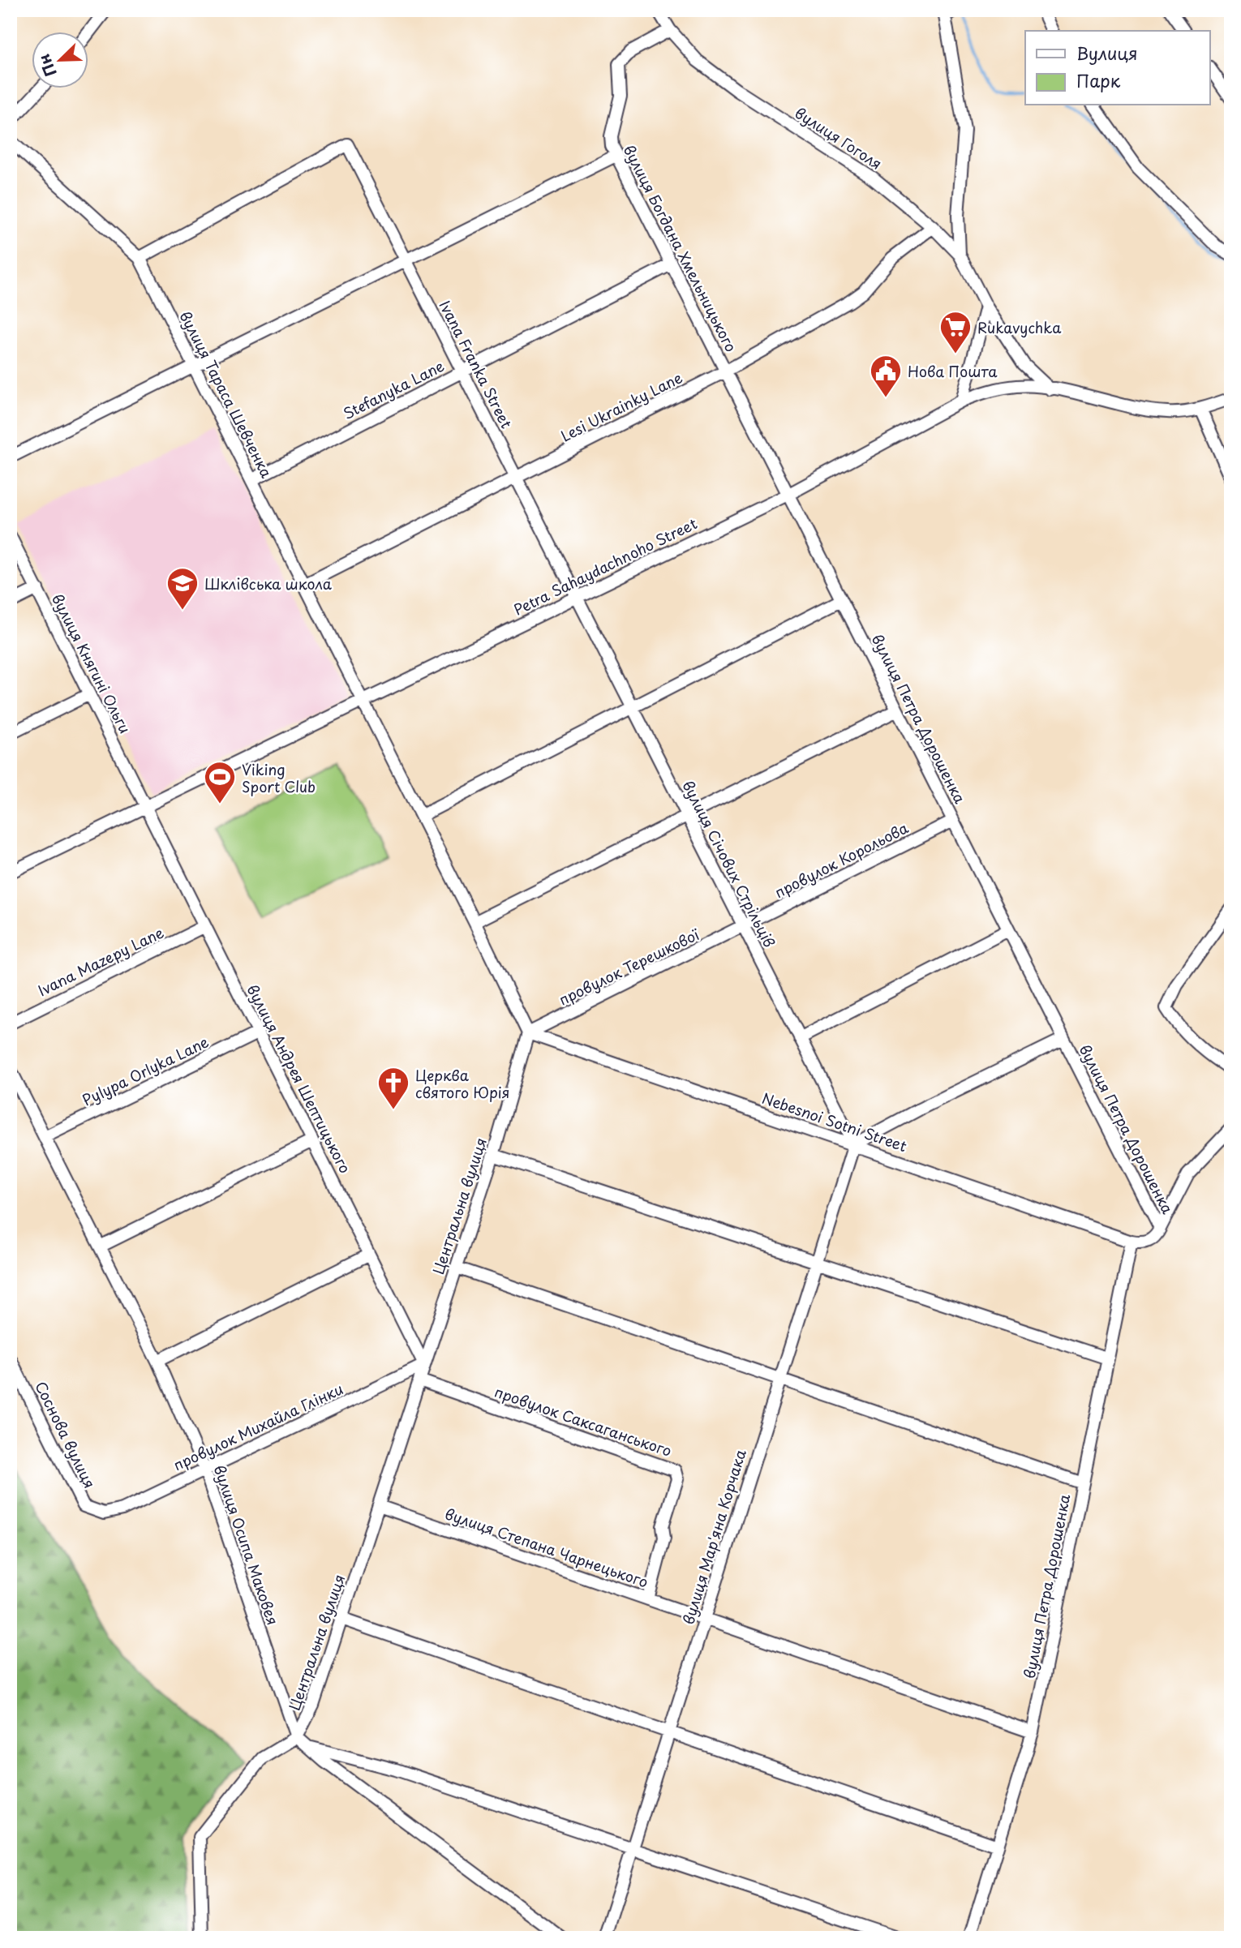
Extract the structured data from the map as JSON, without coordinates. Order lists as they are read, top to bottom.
{
  "streets": {
    "street": [
      "вулиця Гоголя",
      "вулиця Богдана Хмельницького",
      "Ivana Franka Street",
      "Stefanyka Lane",
      "вулиця Тараса Шевченка",
      "Lesi Ukrainky Lane",
      "Petra Sahaydachnoho Street",
      "вулиця Княгині Ольги",
      "вулиця Петра Дорошенка",
      "провулок Корольова",
      "вулиця Січових Стрільців",
      "Ivana Mazepy Lane",
      "провулок Терешкової",
      "Pylypa Orlyka Lane",
      "вулиця Андрея Шептицького",
      "Nebesnoi Sotni Street",
      "Центральна вулиця",
      "провулок Саксаганського",
      "провулок Михайла Глінки",
      "Соснова вулиця",
      "вулиця Мар'яна Корчака",
      "вулиця Осипа Маковея",
      "вулиця Степана Чарнецького"
    ]
  },
  "crossings": [
    ["вулиця Гоголя", "вулиця Богдана Хмельницького"],
    ["вулиця Гоголя", "Lesi Ukrainky Lane"],
    ["вулиця Гоголя", "Petra Sahaydachnoho Street"],
    ["вулиця Богдана Хмельницького", "Stefanyka Lane"],
    ["вулиця Богдана Хмельницького", "Lesi Ukrainky Lane"],
    ["вулиця Богдана Хмельницького", "Petra Sahaydachnoho Street"],
    ["вулиця Богдана Хмельницького", "вулиця Петра Дорошенка"],
    ["Ivana Franka Street", "Stefanyka Lane"],
    ["Ivana Franka Street", "вулиця Тараса Шевченка"],
    ["Ivana Franka Street", "Lesi Ukrainky Lane"],
    ["Ivana Franka Street", "Petra Sahaydachnoho Street"],
    ["Ivana Franka Street", "вулиця Січових Стрільців"],
    ["Stefanyka Lane", "вулиця Тараса Шевченка"],
    ["вулиця Тараса Шевченка", "Lesi Ukrainky Lane"],
    ["вулиця Тараса Шевченка", "Petra Sahaydachnoho Street"],
    ["Petra Sahaydachnoho Street", "вулиця Княгині Ольги"],
    ["Petra Sahaydachnoho Street", "вулиця Петра Дорошенка"],
    ["Petra Sahaydachnoho Street", "вулиця Січових Стрільців"],
    ["Petra Sahaydachnoho Street", "вулиця Андрея Шептицького"],
    ["вулиця Княгині Ольги", "вулиця Андрея Шептицького"],
    ["вулиця Петра Дорошенка", "провулок Корольова"],
    ["вулиця Петра Дорошенка", "Nebesnoi Sotni Street"],
    ["вулиця Петра Дорошенка", "вулиця Степана Чарнецького"],
    ["провулок Корольова", "вулиця Січових Стрільців"],
    ["провулок Корольова", "провулок Терешкової"],
    ["вулиця Січових Стрільців", "провулок Терешкової"],
    ["вулиця Січових Стрільців", "Nebesnoi Sotni Street"],
    ["вулиця Січових Стрільців", "вулиця Мар'яна Корчака"],
    ["Ivana Mazepy Lane", "вулиця Андрея Шептицького"],
    ["провулок Терешкової", "Nebesnoi Sotni Street"],
    ["провулок Терешкової", "Центральна вулиця"],
    ["Pylypa Orlyka Lane", "вулиця Андрея Шептицького"],
    ["Pylypa Orlyka Lane", "вулиця Осипа Маковея"],
    ["вулиця Андрея Шептицького", "Центральна вулиця"],
    ["вулиця Андрея Шептицького", "провулок Михайла Глінки"],
    ["Nebesnoi Sotni Street", "Центральна вулиця"],
    ["Nebesnoi Sotni Street", "вулиця Мар'яна Корчака"],
    ["Центральна вулиця", "провулок Саксаганського"],
    ["Центральна вулиця", "провулок Михайла Глінки"],
    ["Центральна вулиця", "вулиця Осипа Маковея"],
    ["Центральна вулиця", "вулиця Степана Чарнецького"],
    ["провулок Саксаганського", "вулиця Степана Чарнецького"],
    ["провулок Михайла Глінки", "Соснова вулиця"],
    ["провулок Михайла Глінки", "вулиця Осипа Маковея"],
    ["вулиця Мар'яна Корчака", "вулиця Степана Чарнецького"]
  ],
  "places": {
    "supermarket": ["Rukavychka"],
    "public building": ["Нова Пошта"],
    "school or university": ["Шклівська школа"],
    "sports": ["Viking Sport Club"],
    "church": ["Церква святого Юрія"]
  },
  "legend": ["Вулиця", "Парк"],
  "north": "bottom left"
}
